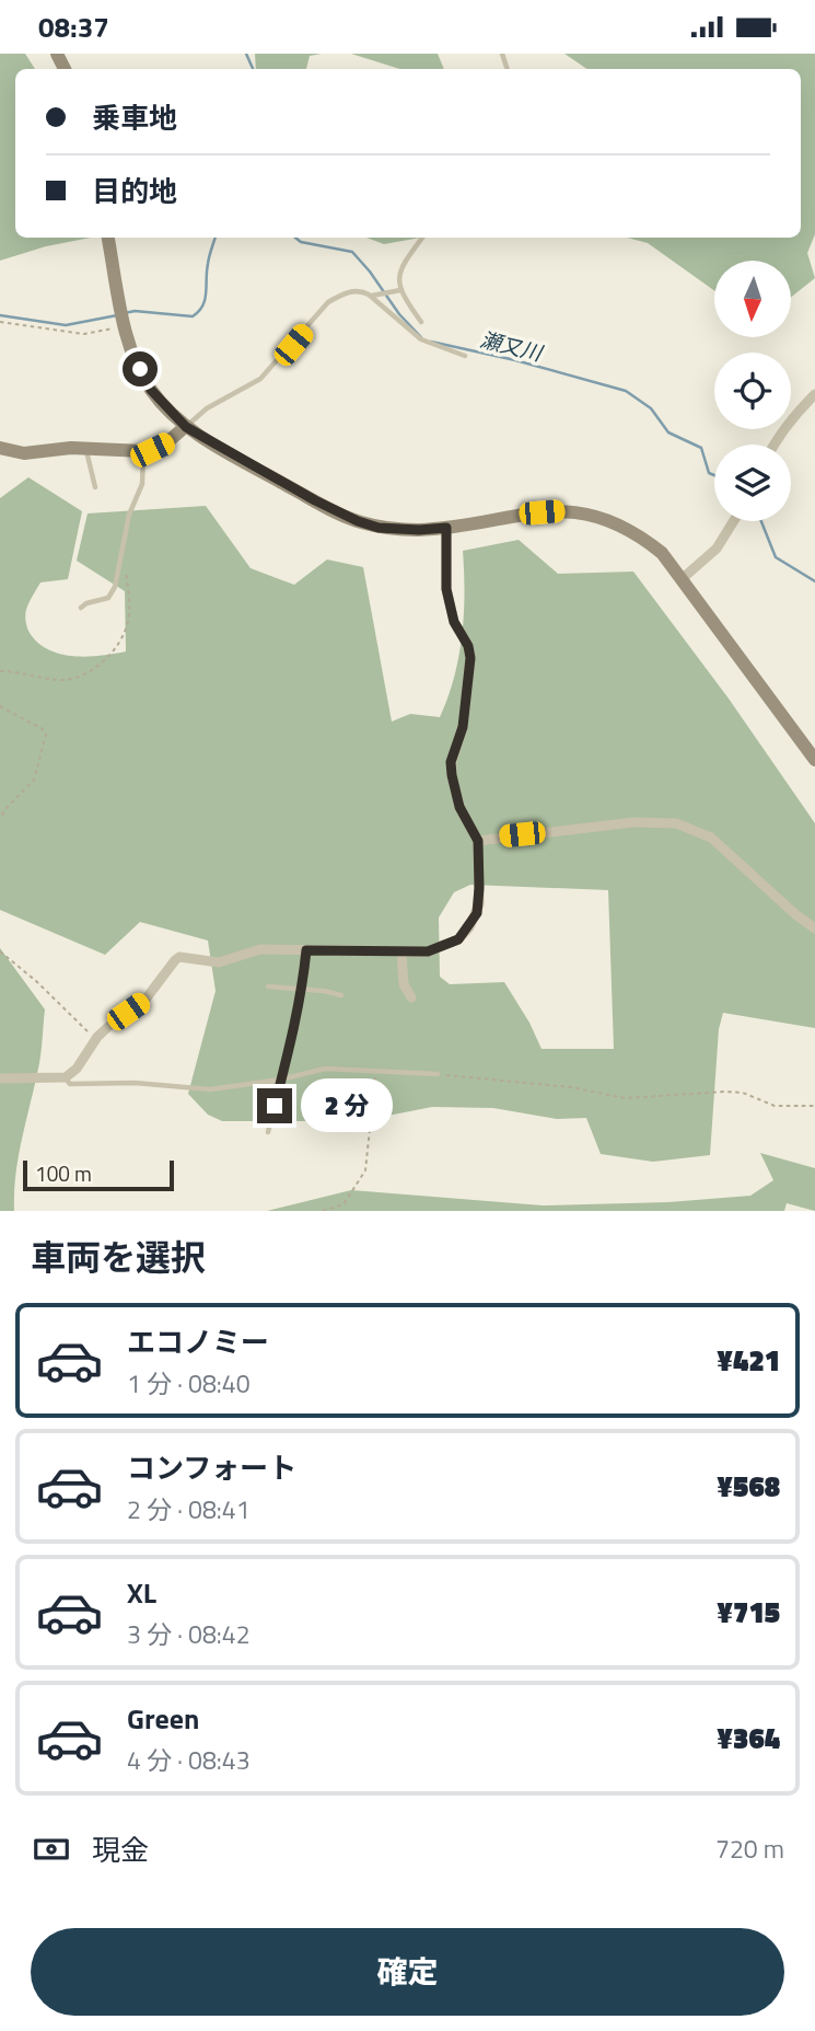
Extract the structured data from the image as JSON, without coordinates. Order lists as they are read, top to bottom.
{
  "water": ["瀬又川"],
  "scale_bar": "100 m",
  "north": "bottom",
  "page": {
    "status": "08:37",
    "banner": ["乗車地", "目的地"],
    "bubble": "2 分",
    "scale": "100 m",
    "heading": "車両を選択",
    "list": [
      {
        "name": "エコノミー",
        "note": "1 分 · 08:40",
        "value": "¥421"
      },
      {
        "name": "コンフォート",
        "note": "2 分 · 08:41",
        "value": "¥568"
      },
      {
        "name": "XL",
        "note": "3 分 · 08:42",
        "value": "¥715"
      },
      {
        "name": "Green",
        "note": "4 分 · 08:43",
        "value": "¥364"
      }
    ],
    "pay": ["現金", "720 m"],
    "buttons": "確定"
  }
}
